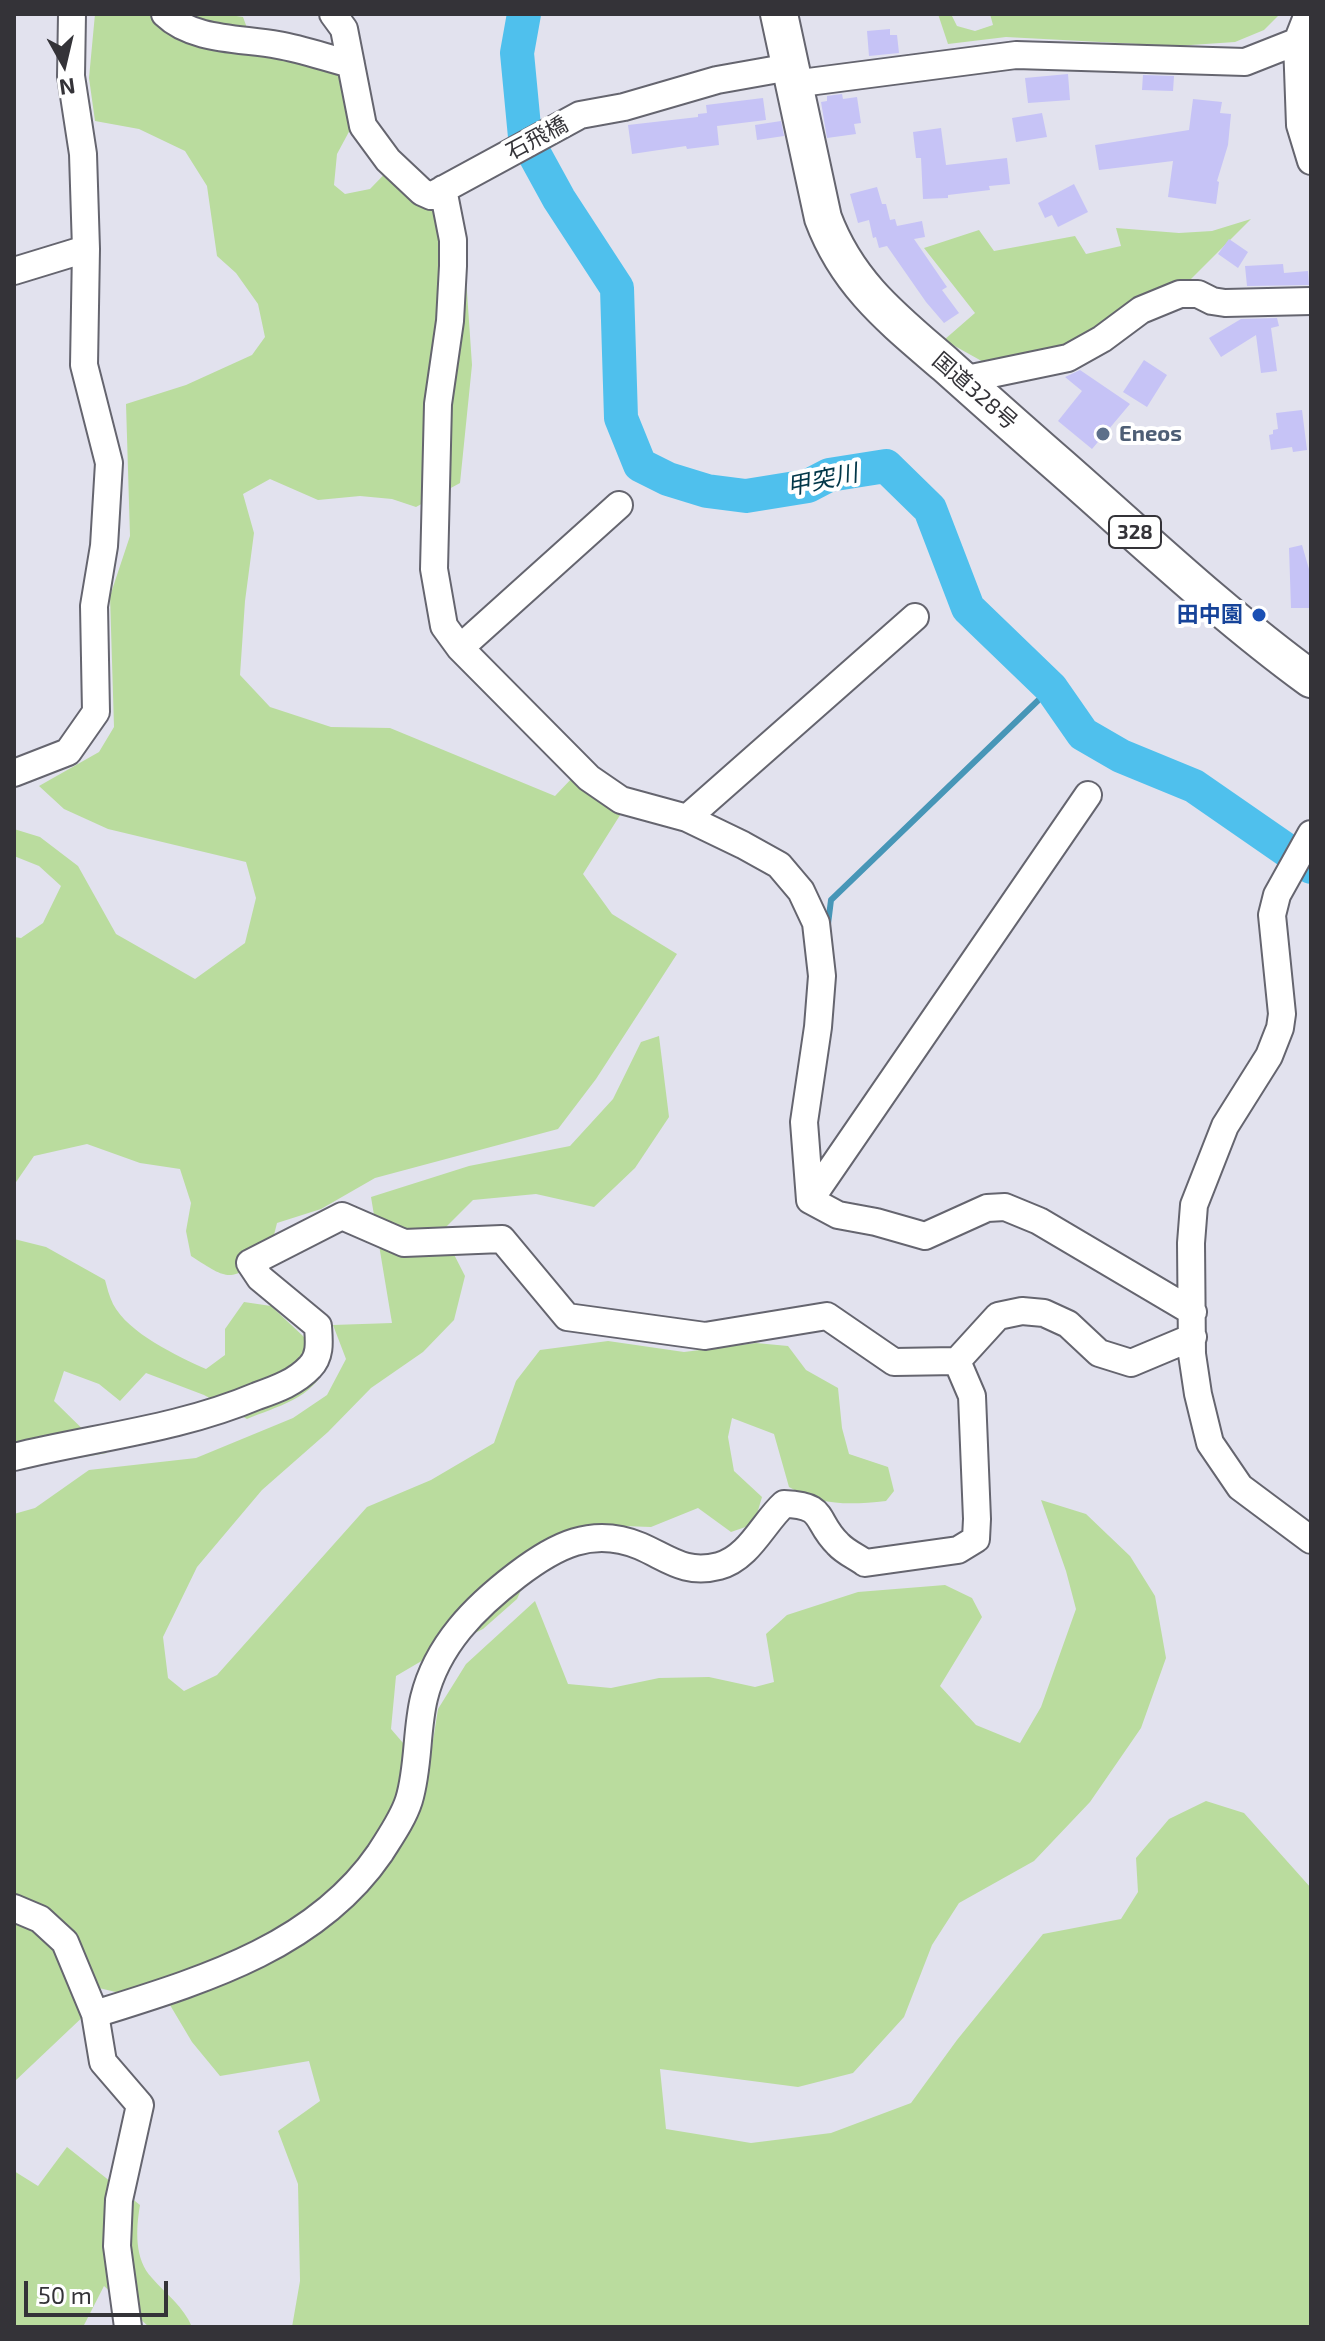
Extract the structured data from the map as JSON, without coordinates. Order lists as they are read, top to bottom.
{
  "streets": {
    "highway": ["国道328号", "328"],
    "street": ["石飛橋"]
  },
  "crossings": [
    ["石飛橋", "国道328号"]
  ],
  "water": ["甲突川"],
  "places": ["Eneos", "田中園"],
  "scale_bar": "50 m",
  "north": "bottom"
}
